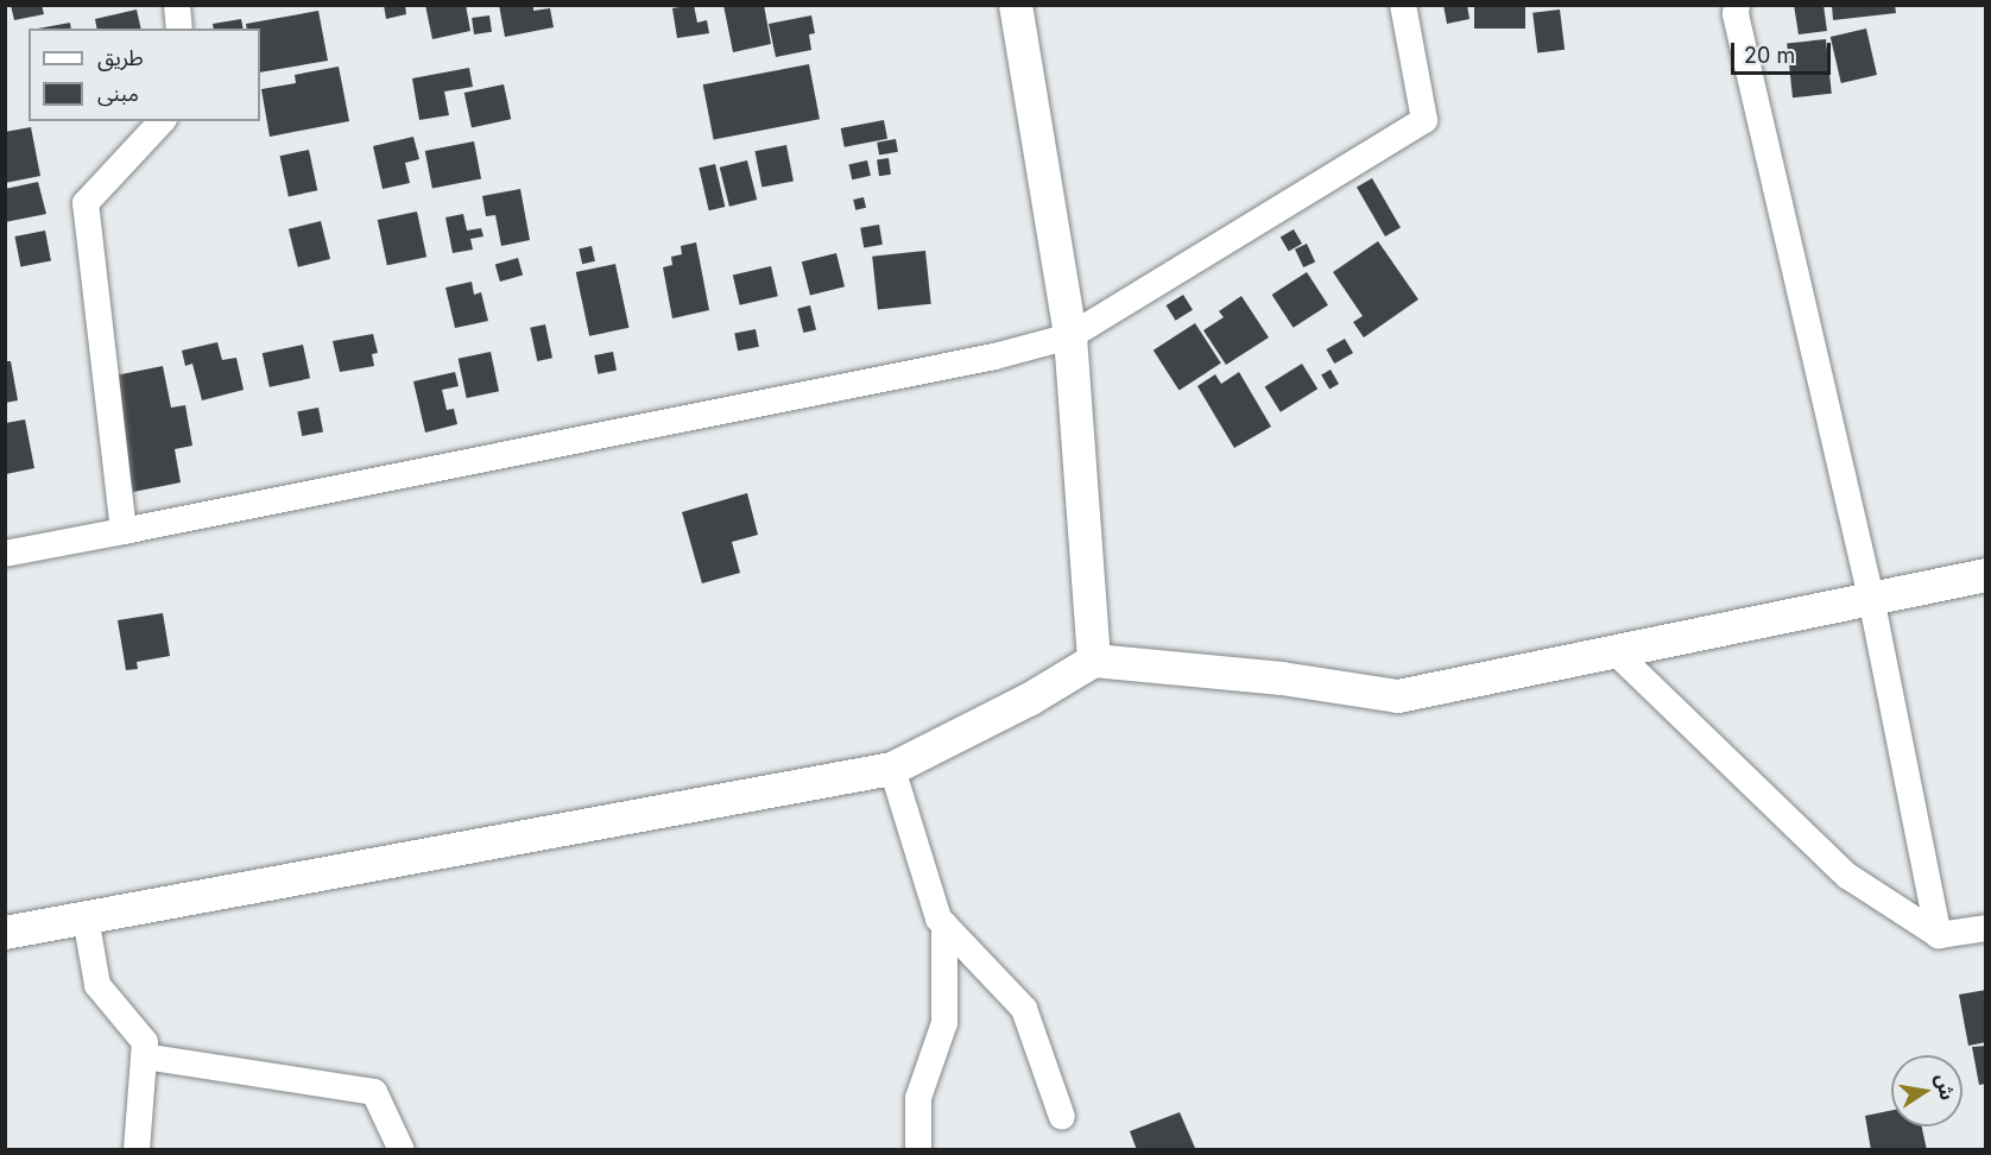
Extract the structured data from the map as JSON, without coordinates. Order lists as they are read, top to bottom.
{
  "legend": ["طريق", "مبنى"],
  "scale_bar": "20 m",
  "north": "right"
}
